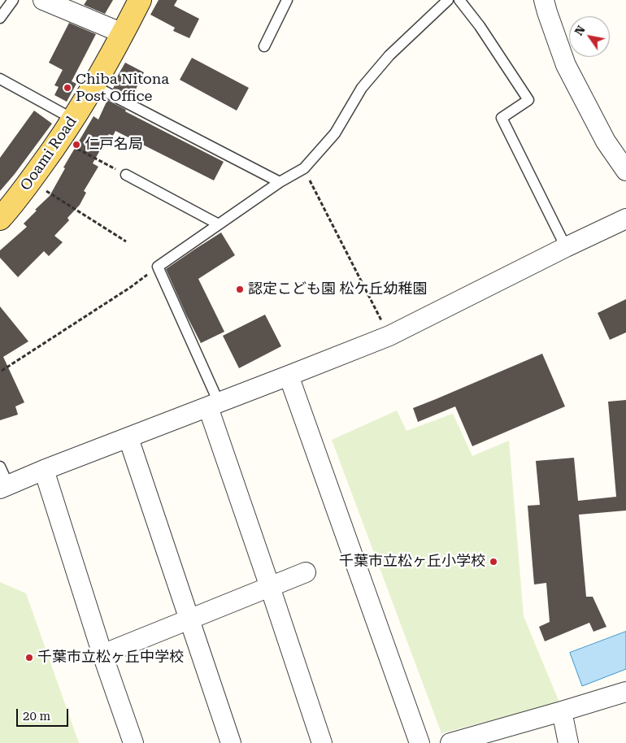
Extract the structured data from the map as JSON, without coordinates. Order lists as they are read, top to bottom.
{
  "streets": {
    "main road": ["Ooami Road"]
  },
  "places": [
    "Chiba Nitona Post Office",
    "仁戸名局",
    "認定こども園 松ケ丘幼稚園",
    "千葉市立松ヶ丘小学校",
    "千葉市立松ヶ丘中学校"
  ],
  "scale_bar": "20 m",
  "north": "top left"
}
